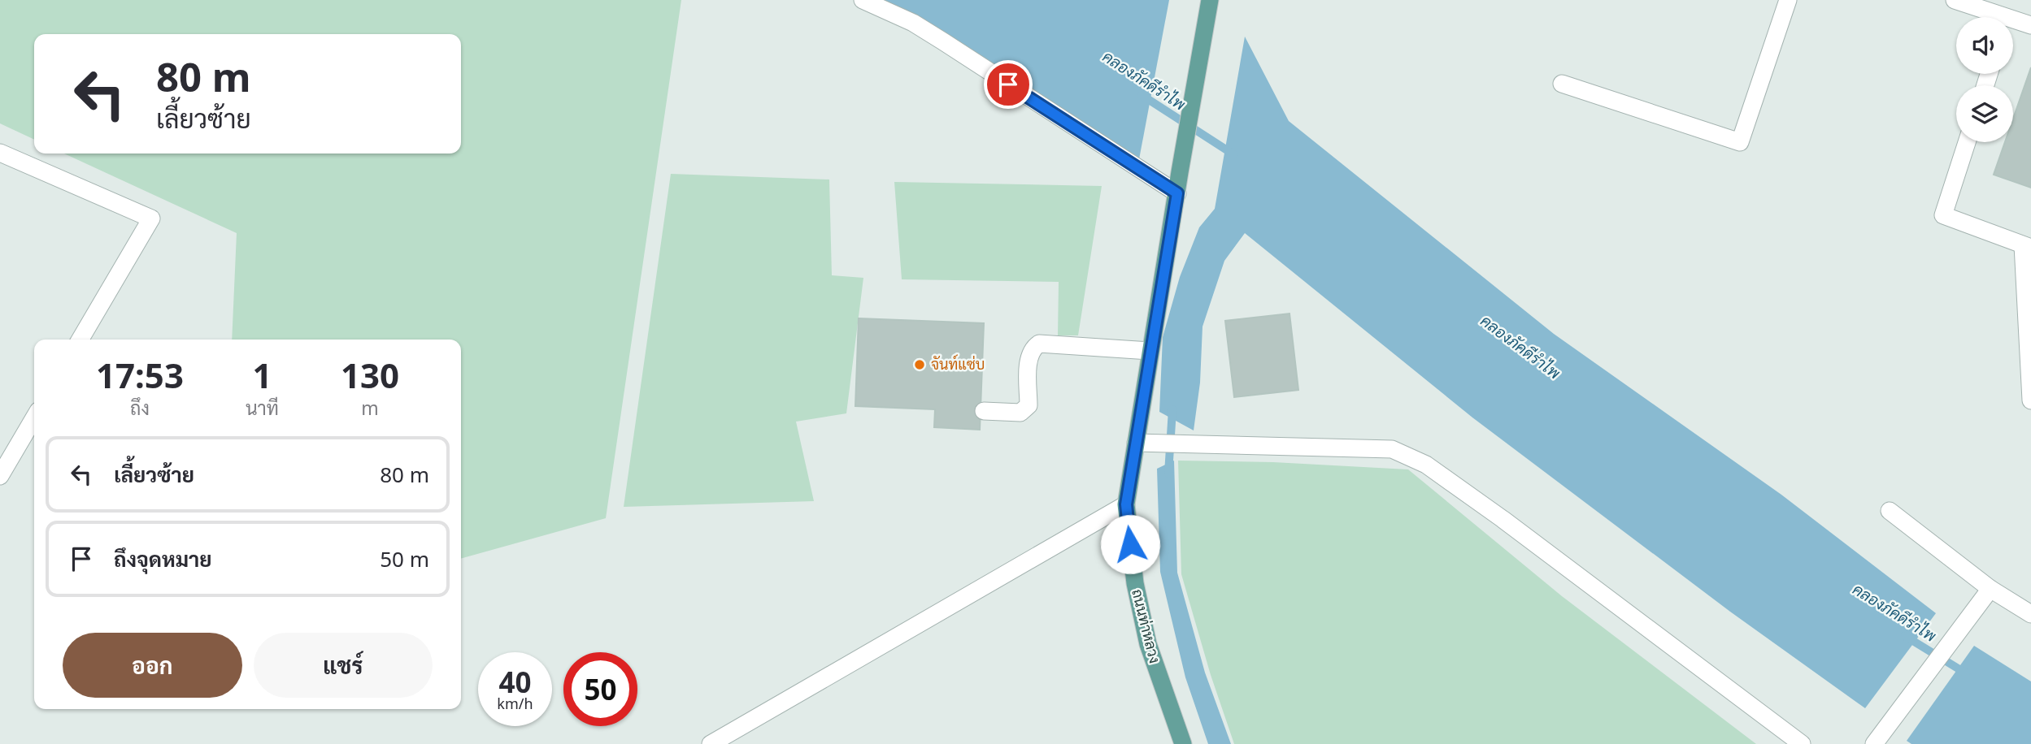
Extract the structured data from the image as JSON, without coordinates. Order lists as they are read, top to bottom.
{
  "streets": {
    "main road": ["ถนนท่าหลวง"]
  },
  "water": ["คลองภัคดีรำไพ"],
  "places": ["จันท์แซ่บ"],
  "page": {
    "turn": ["80 m", "เลี้ยวซ้าย"],
    "eta": [
      "17:53",
      "ถึง",
      "1",
      "นาที",
      "130",
      "m"
    ],
    "list": [
      {
        "name": "เลี้ยวซ้าย",
        "value": "80 m"
      },
      {
        "name": "ถึงจุดหมาย",
        "value": "50 m"
      }
    ],
    "buttons": ["ออก", "แชร์"],
    "speed": "40 km/h",
    "limit": "50"
  }
}
